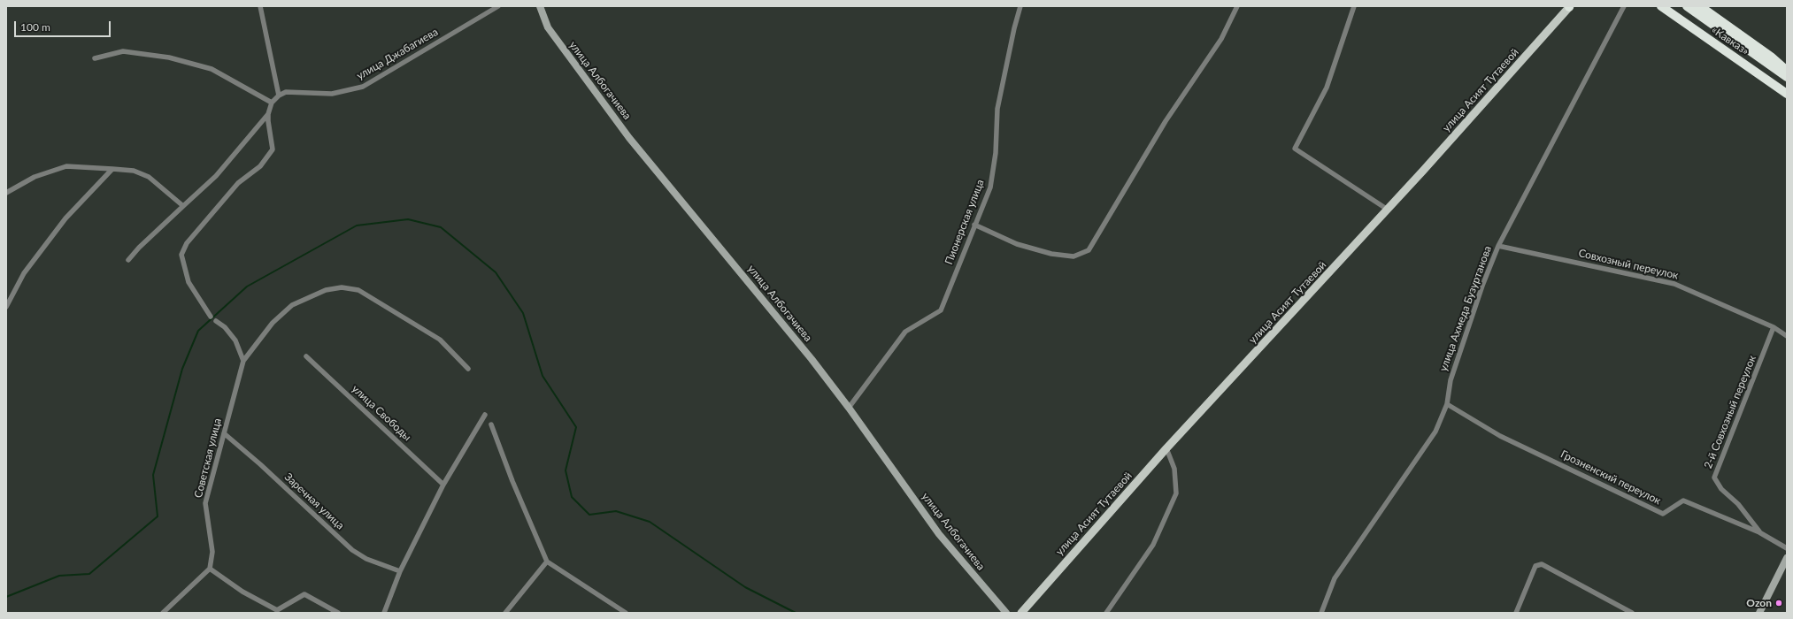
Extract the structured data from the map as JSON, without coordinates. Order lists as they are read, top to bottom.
{
  "streets": {
    "highway": ["«Кавказ»"],
    "main road": ["улица Асият Тутаевой"],
    "street": [
      "улица Джабагиева",
      "улица Албогачиева",
      "Пионерская улица",
      "Совхозный переулок",
      "улица Ахмеда Бузуртанова",
      "2-й Совхозный переулок",
      "улица Свободы",
      "Советская улица",
      "Грозненский переулок",
      "Заречная улица"
    ]
  },
  "crossings": [
    ["улица Албогачиева", "Пионерская улица"],
    ["Совхозный переулок", "улица Ахмеда Бузуртанова"],
    ["Совхозный переулок", "2-й Совхозный переулок"],
    ["улица Ахмеда Бузуртанова", "Грозненский переулок"],
    ["2-й Совхозный переулок", "Грозненский переулок"],
    ["Советская улица", "Заречная улица"]
  ],
  "places": ["Ozon"],
  "scale_bar": "100 m"
}
